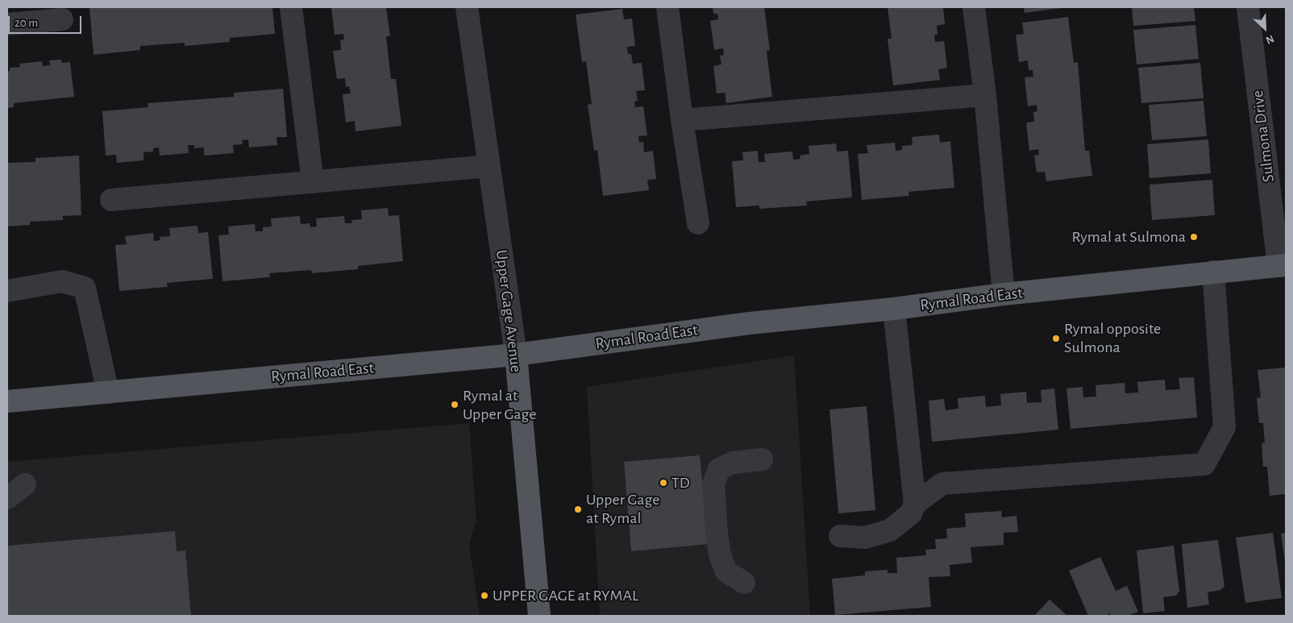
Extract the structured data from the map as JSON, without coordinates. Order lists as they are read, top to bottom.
{
  "streets": {
    "main road": ["Rymal Road East", "Upper Gage Avenue"],
    "street": ["Sulmona Drive"]
  },
  "crossings": [
    ["Sulmona Drive", "Rymal Road East"],
    ["Rymal Road East", "Upper Gage Avenue"]
  ],
  "places": [
    "Rymal at Sulmona",
    "Rymal opposite Sulmona",
    "Rymal at Upper Gage",
    "TD",
    "Upper Gage at Rymal",
    "UPPER GAGE at RYMAL"
  ],
  "scale_bar": "20 m",
  "north": "bottom right"
}
